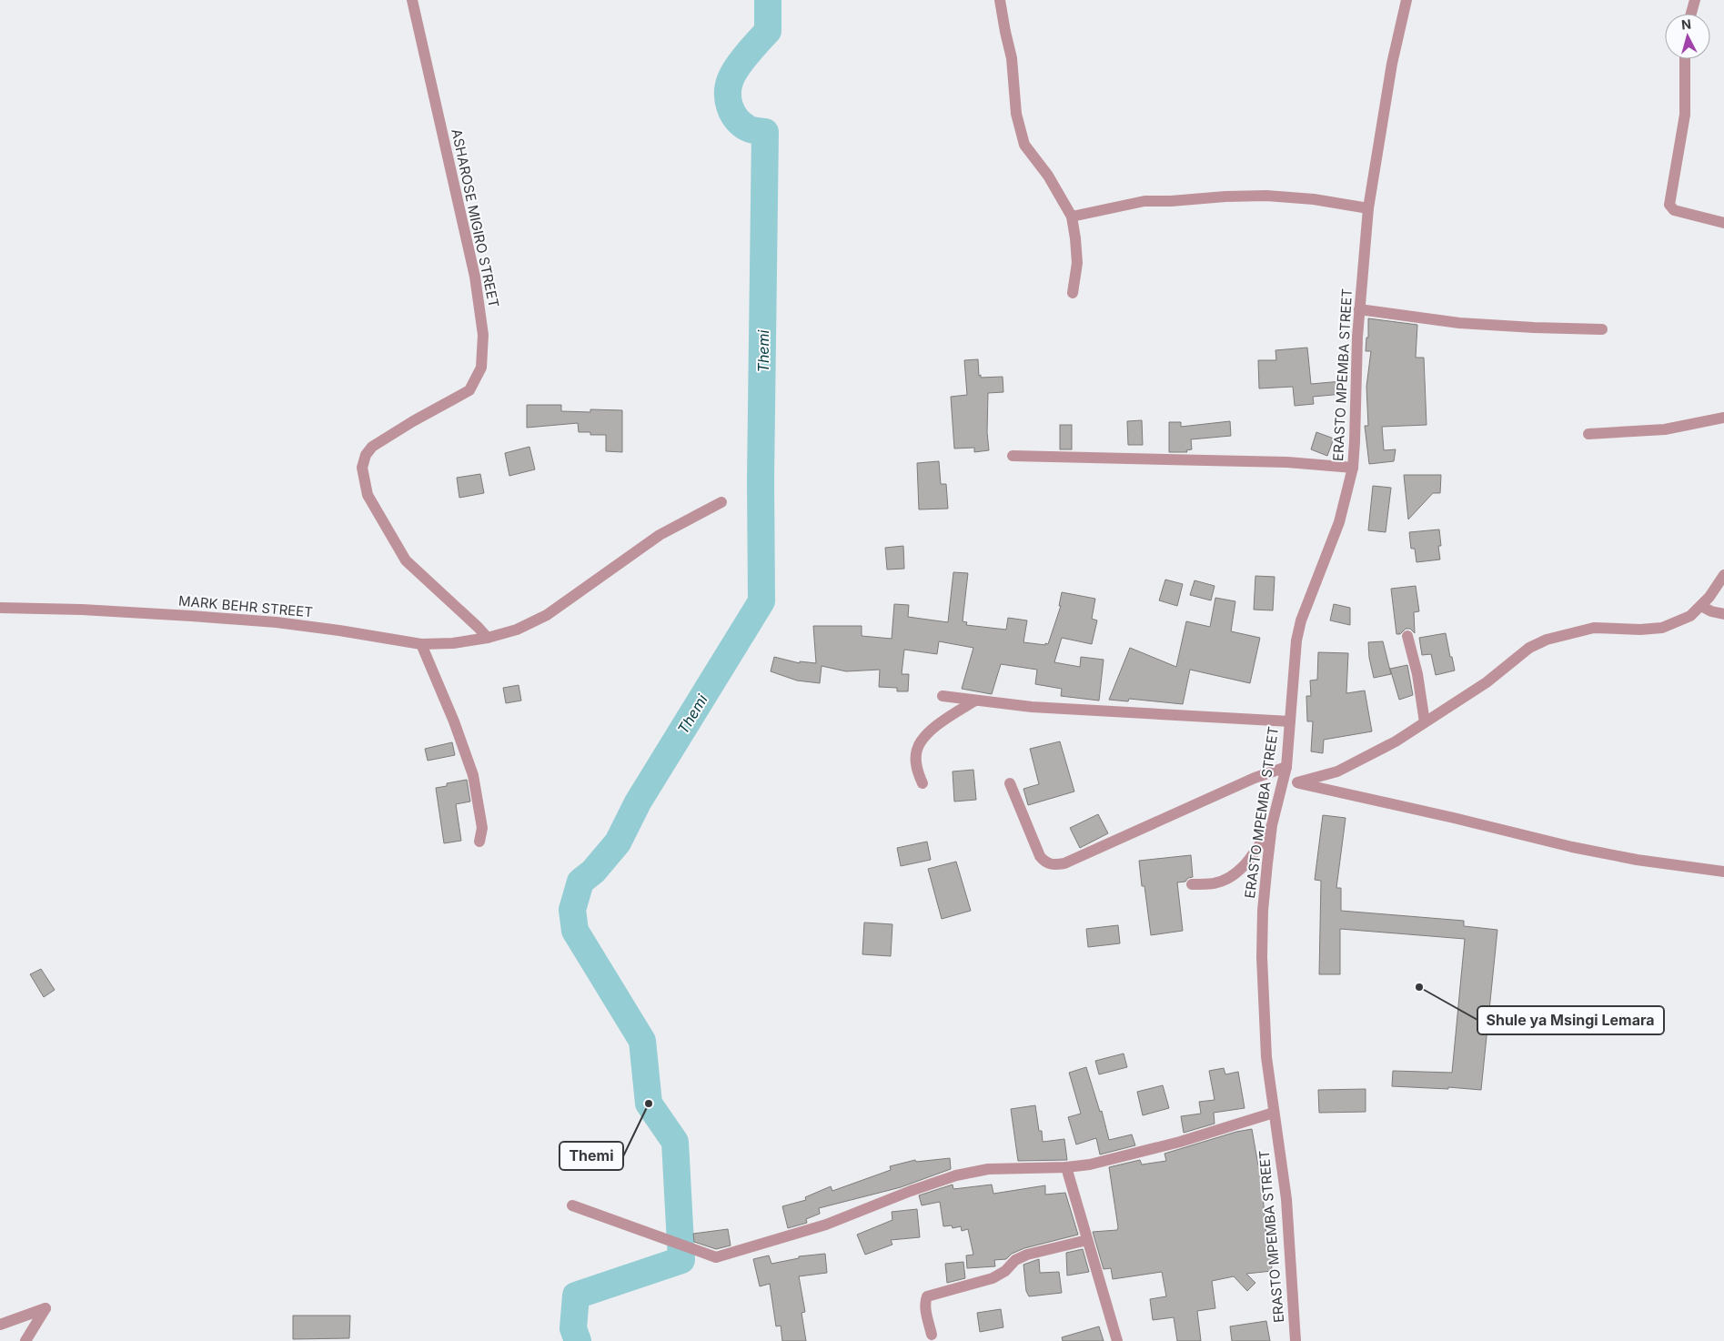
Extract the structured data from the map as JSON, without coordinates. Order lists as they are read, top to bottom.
{
  "streets": {
    "street": ["ASHAROSE MIGIRO STREET", "ERASTO MPEMBA STREET", "MARK BEHR STREET"]
  },
  "crossings": [
    ["ASHAROSE MIGIRO STREET", "MARK BEHR STREET"]
  ],
  "water": ["Themi"],
  "places": ["Shule ya Msingi Lemara", "Themi"],
  "north": "top"
}
